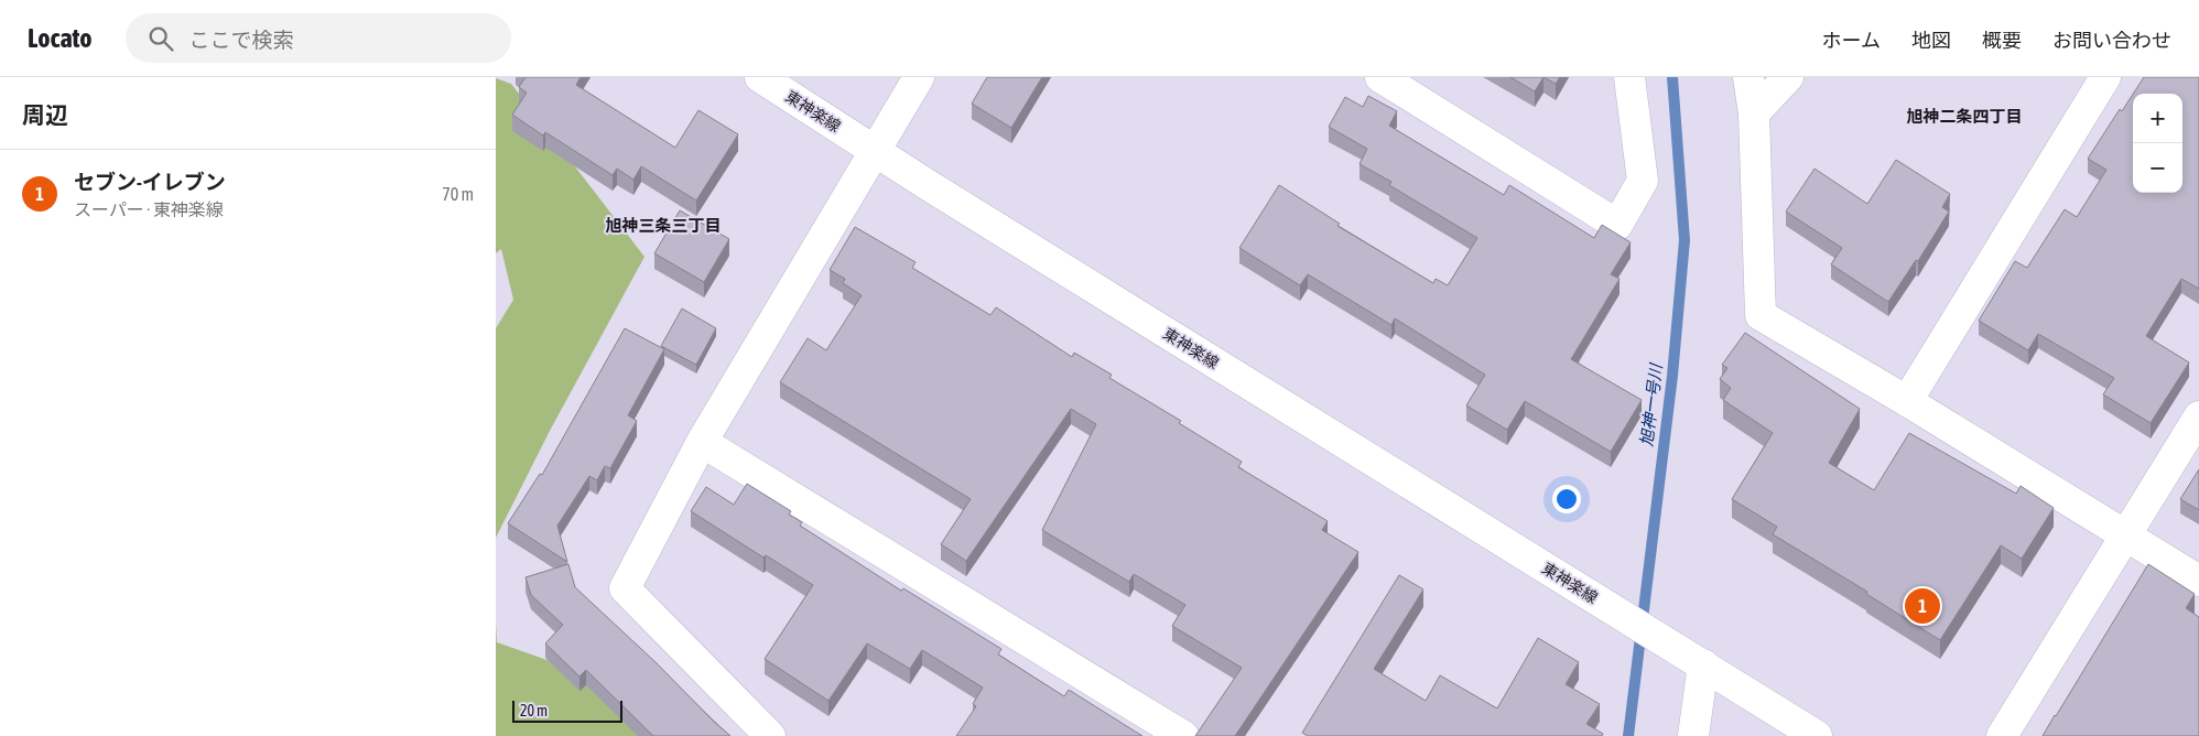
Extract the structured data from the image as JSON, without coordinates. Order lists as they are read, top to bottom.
{
  "streets": {
    "street": ["東神楽線"]
  },
  "districts": ["旭神二条四丁目", "旭神三条三丁目"],
  "water": ["旭神一号川"],
  "scale_bar": "20 m",
  "page": {
    "header": "Locato",
    "search": "ここで検索",
    "nav": [
      "ホーム",
      "地図",
      "概要",
      "お問い合わせ"
    ],
    "heading": "周辺",
    "map_buttons": ["+", "−"],
    "list": [
      {
        "mark": "1",
        "name": "セブン-イレブン",
        "note": "スーパー · 東神楽線",
        "value": "70 m"
      }
    ],
    "pins": "1",
    "scale": "20 m"
  }
}
